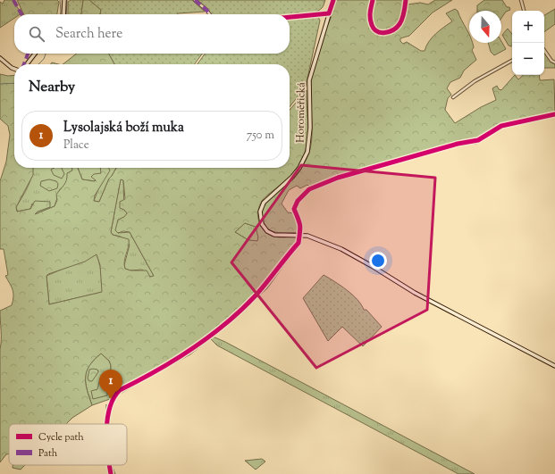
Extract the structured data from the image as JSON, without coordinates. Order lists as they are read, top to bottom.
{
  "streets": {
    "main road": ["Horoměřická"]
  },
  "legend": ["Cycle path", "Path"],
  "north": "bottom",
  "page": {
    "map_buttons": ["+", "−"],
    "search": "Search here",
    "heading": "Nearby",
    "list": [
      {
        "mark": "1",
        "name": "Lysolajská boží muka",
        "note": "Place",
        "value": "750 m"
      }
    ],
    "pins": "1"
  }
}
